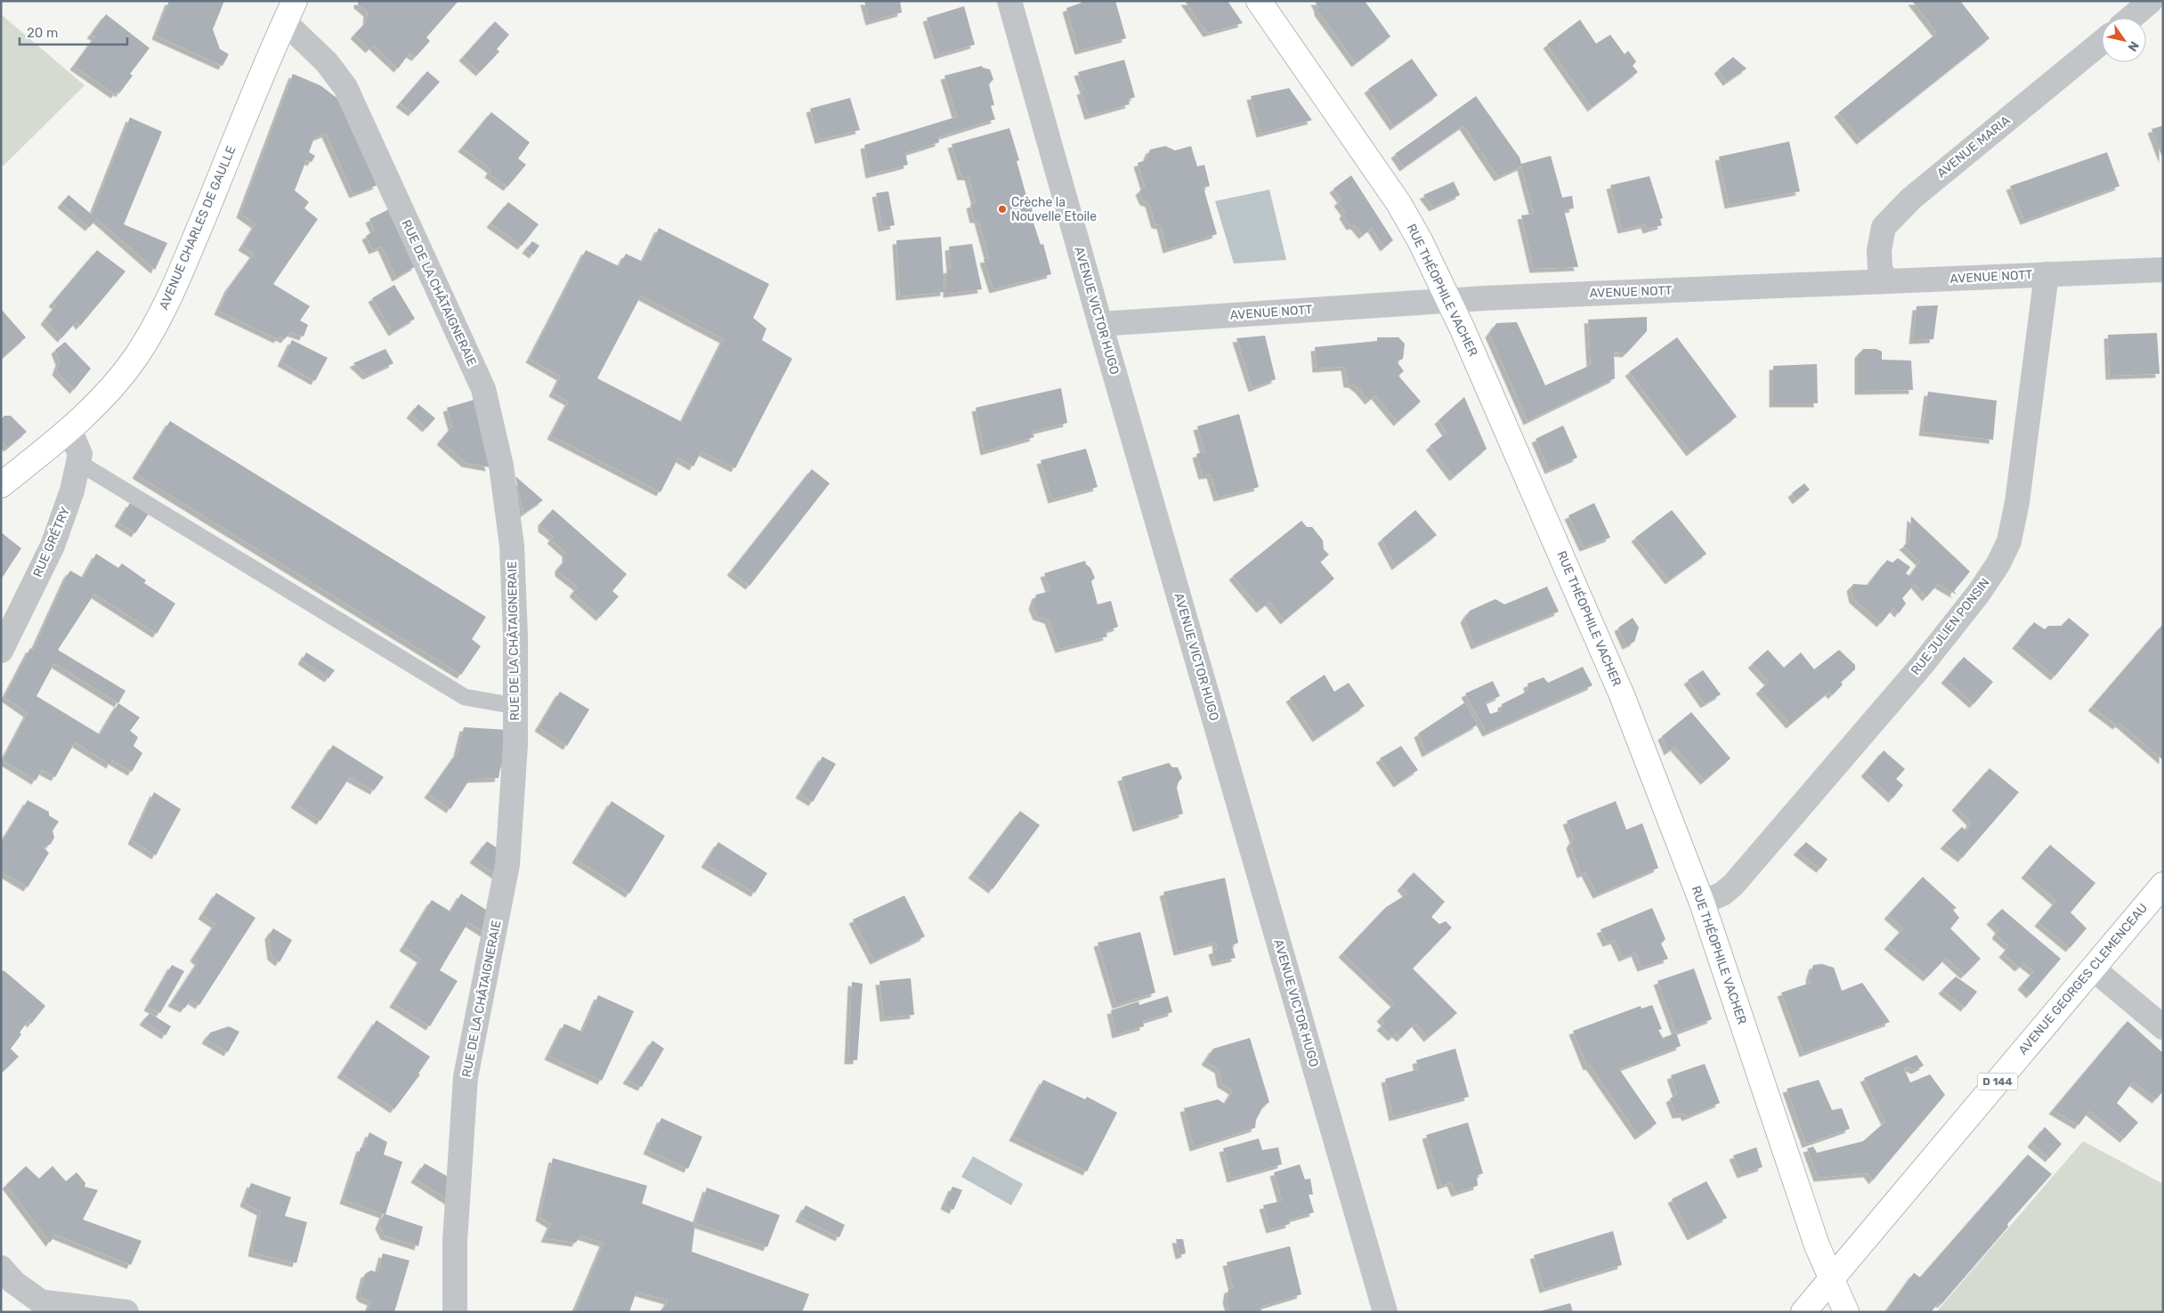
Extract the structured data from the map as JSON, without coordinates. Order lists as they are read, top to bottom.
{
  "streets": {
    "main road": [
      "AVENUE CHARLES DE GAULLE",
      "RUE THÉOPHILE VACHER",
      "AVENUE GEORGES CLEMENCEAU",
      "D 144"
    ],
    "street": [
      "AVENUE MARIA",
      "AVENUE NOTT",
      "RUE DE LA CHÂTAIGNERAIE",
      "AVENUE VICTOR HUGO",
      "RUE GRÉTRY",
      "RUE JULIEN PONSIN"
    ]
  },
  "crossings": [
    ["AVENUE MARIA", "AVENUE NOTT"],
    ["AVENUE CHARLES DE GAULLE", "RUE DE LA CHÂTAIGNERAIE"],
    ["AVENUE CHARLES DE GAULLE", "RUE GRÉTRY"],
    ["AVENUE NOTT", "RUE THÉOPHILE VACHER"],
    ["AVENUE NOTT", "AVENUE VICTOR HUGO"],
    ["AVENUE NOTT", "RUE JULIEN PONSIN"],
    ["RUE THÉOPHILE VACHER", "RUE JULIEN PONSIN"],
    ["RUE THÉOPHILE VACHER", "AVENUE GEORGES CLEMENCEAU"]
  ],
  "places": ["Crèche la Nouvelle Etoile"],
  "scale_bar": "20 m",
  "north": "bottom right"
}
